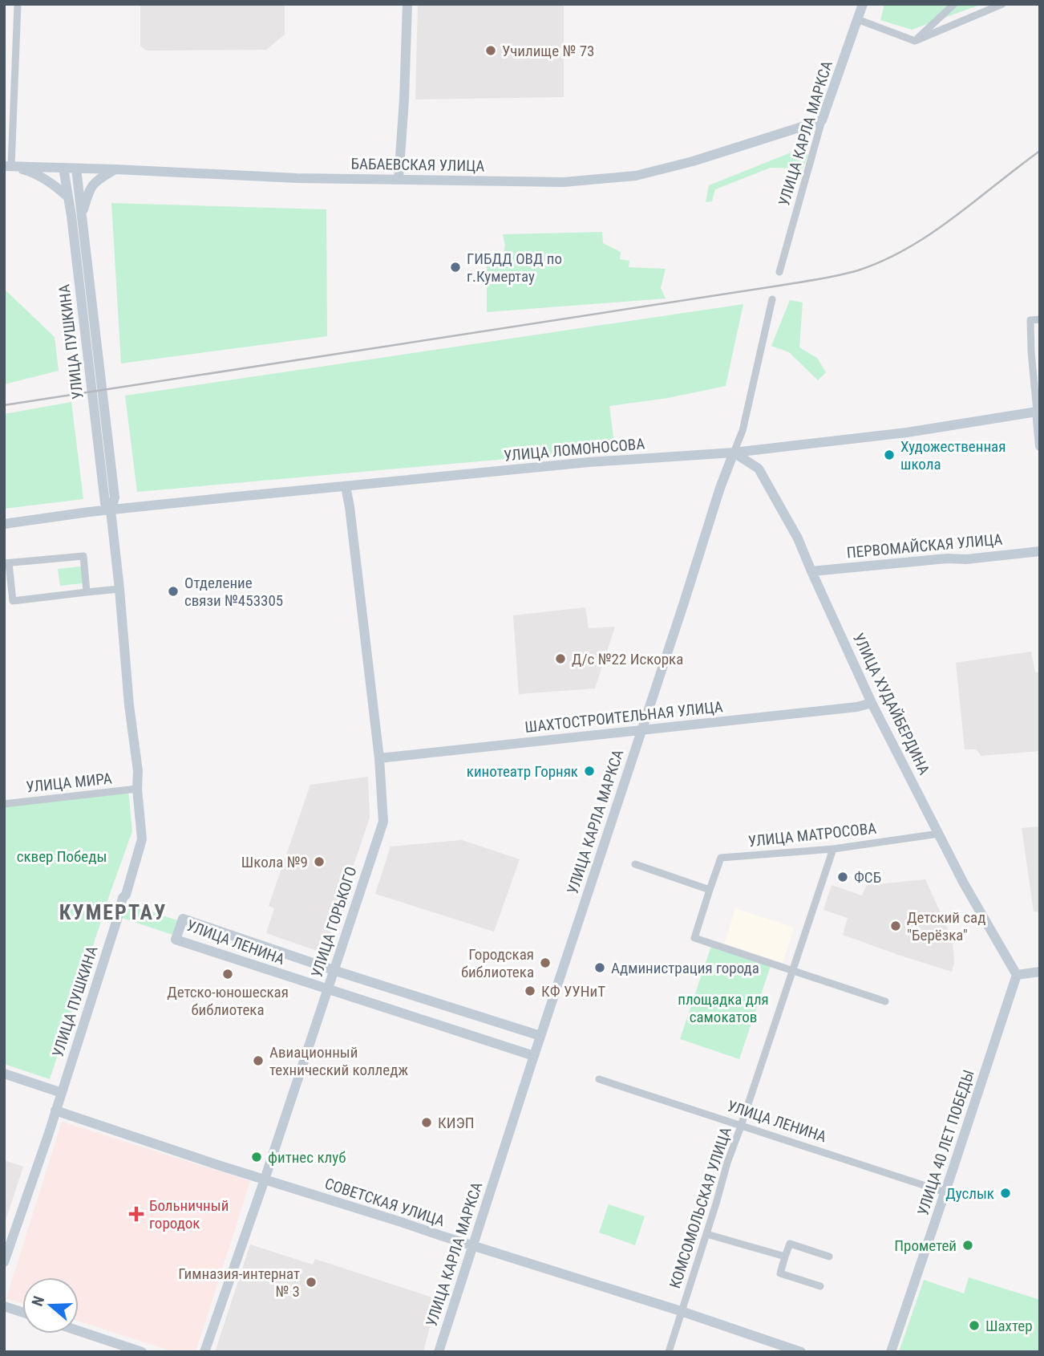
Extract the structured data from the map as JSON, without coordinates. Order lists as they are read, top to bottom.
{
  "streets": {
    "main road": [
      "УЛИЦА КАРЛА МАРКСА",
      "БАБАЕВСКАЯ УЛИЦА",
      "УЛИЦА ПУШКИНА",
      "УЛИЦА ЛОМОНОСОВА",
      "ПЕРВОМАЙСКАЯ УЛИЦА",
      "УЛИЦА ХУДАЙБЕРДИНА",
      "ШАХТОСТРОИТЕЛЬНАЯ УЛИЦА",
      "УЛИЦА ГОРЬКОГО",
      "УЛИЦА ЛЕНИНА",
      "УЛИЦА 40 ЛЕТ ПОБЕДЫ",
      "СОВЕТСКАЯ УЛИЦА"
    ],
    "street": ["УЛИЦА МИРА", "УЛИЦА МАТРОСОВА", "КОМСОМОЛЬСКАЯ УЛИЦА"]
  },
  "crossings": [
    ["УЛИЦА КАРЛА МАРКСА", "БАБАЕВСКАЯ УЛИЦА"],
    ["УЛИЦА КАРЛА МАРКСА", "УЛИЦА ЛОМОНОСОВА"],
    ["УЛИЦА КАРЛА МАРКСА", "УЛИЦА ХУДАЙБЕРДИНА"],
    ["УЛИЦА КАРЛА МАРКСА", "ШАХТОСТРОИТЕЛЬНАЯ УЛИЦА"],
    ["УЛИЦА КАРЛА МАРКСА", "УЛИЦА ЛЕНИНА"],
    ["УЛИЦА КАРЛА МАРКСА", "СОВЕТСКАЯ УЛИЦА"],
    ["БАБАЕВСКАЯ УЛИЦА", "УЛИЦА ПУШКИНА"],
    ["УЛИЦА ПУШКИНА", "УЛИЦА ЛОМОНОСОВА"],
    ["УЛИЦА ПУШКИНА", "УЛИЦА МИРА"],
    ["УЛИЦА ПУШКИНА", "СОВЕТСКАЯ УЛИЦА"],
    ["УЛИЦА ЛОМОНОСОВА", "УЛИЦА ХУДАЙБЕРДИНА"],
    ["УЛИЦА ЛОМОНОСОВА", "УЛИЦА ГОРЬКОГО"],
    ["ПЕРВОМАЙСКАЯ УЛИЦА", "УЛИЦА ХУДАЙБЕРДИНА"],
    ["УЛИЦА ХУДАЙБЕРДИНА", "ШАХТОСТРОИТЕЛЬНАЯ УЛИЦА"],
    ["УЛИЦА ХУДАЙБЕРДИНА", "УЛИЦА МАТРОСОВА"],
    ["УЛИЦА ХУДАЙБЕРДИНА", "УЛИЦА 40 ЛЕТ ПОБЕДЫ"],
    ["ШАХТОСТРОИТЕЛЬНАЯ УЛИЦА", "УЛИЦА ГОРЬКОГО"],
    ["УЛИЦА МАТРОСОВА", "КОМСОМОЛЬСКАЯ УЛИЦА"],
    ["УЛИЦА ГОРЬКОГО", "УЛИЦА ЛЕНИНА"],
    ["УЛИЦА ГОРЬКОГО", "СОВЕТСКАЯ УЛИЦА"],
    ["УЛИЦА ЛЕНИНА", "УЛИЦА 40 ЛЕТ ПОБЕДЫ"],
    ["УЛИЦА ЛЕНИНА", "КОМСОМОЛЬСКАЯ УЛИЦА"],
    ["СОВЕТСКАЯ УЛИЦА", "КОМСОМОЛЬСКАЯ УЛИЦА"]
  ],
  "districts": ["КУМЕРТАУ"],
  "parks": ["сквер Победы", "площадка для самокатов"],
  "places": {
    "other": [
      "Училище № 73",
      "ГИБДД ОВД по г.Кумертау",
      "Художественная школа",
      "Отделение связи №453305",
      "Д/с №22 Искорка",
      "кинотеатр Горняк",
      "Школа №9",
      "ФСБ",
      "Детский сад \"Берёзка\"",
      "Городская библиотека",
      "Администрация города",
      "Детско-юношеская библиотека",
      "КФ УУНиТ",
      "Авиационный технический колледж",
      "КИЭП",
      "фитнес клуб",
      "Дуслык",
      "Прометей",
      "Гимназия-интернат № 3",
      "Шахтер"
    ],
    "health": ["Больничный городок"]
  },
  "north": "left"
}
